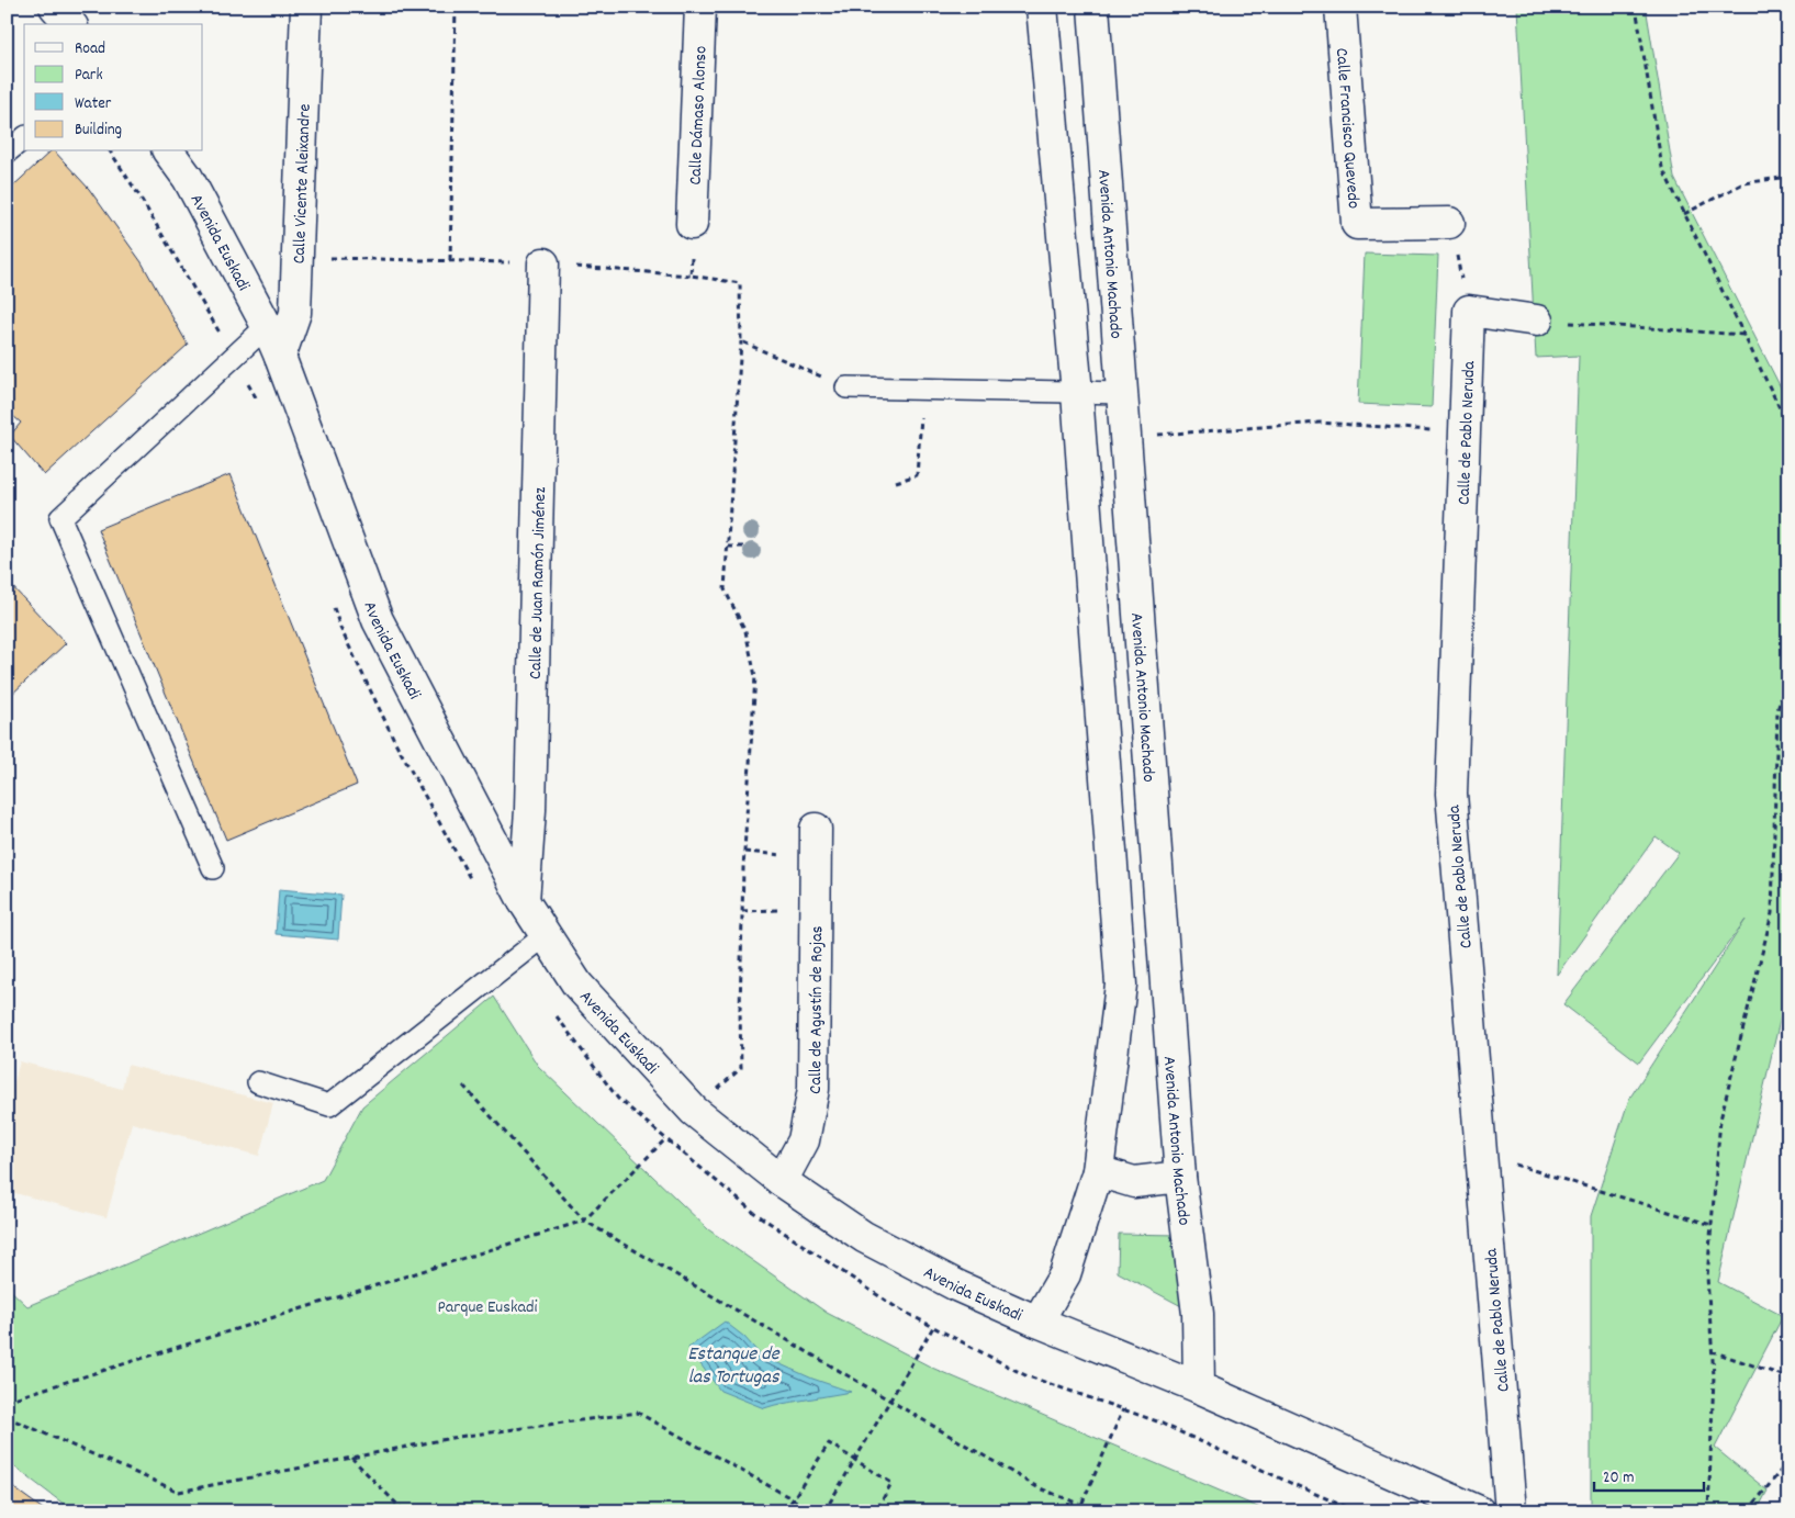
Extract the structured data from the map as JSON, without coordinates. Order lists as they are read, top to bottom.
{
  "streets": {
    "street": [
      "Calle Dámaso Alonso",
      "Calle Francisco Quevedo",
      "Calle Vicente Aleixandre",
      "Avenida Euskadi",
      "Avenida Antonio Machado",
      "Calle de Pablo Neruda",
      "Calle de Juan Ramón Jiménez",
      "Calle de Agustín de Rojas"
    ]
  },
  "crossings": [
    ["Calle Vicente Aleixandre", "Avenida Euskadi"],
    ["Avenida Euskadi", "Avenida Antonio Machado"],
    ["Avenida Euskadi", "Calle de Juan Ramón Jiménez"],
    ["Avenida Euskadi", "Calle de Agustín de Rojas"]
  ],
  "water": ["Estanque de las Tortugas"],
  "parks": ["Parque Euskadi"],
  "legend": [
    "Road",
    "Park",
    "Water",
    "Building"
  ],
  "scale_bar": "20 m"
}
